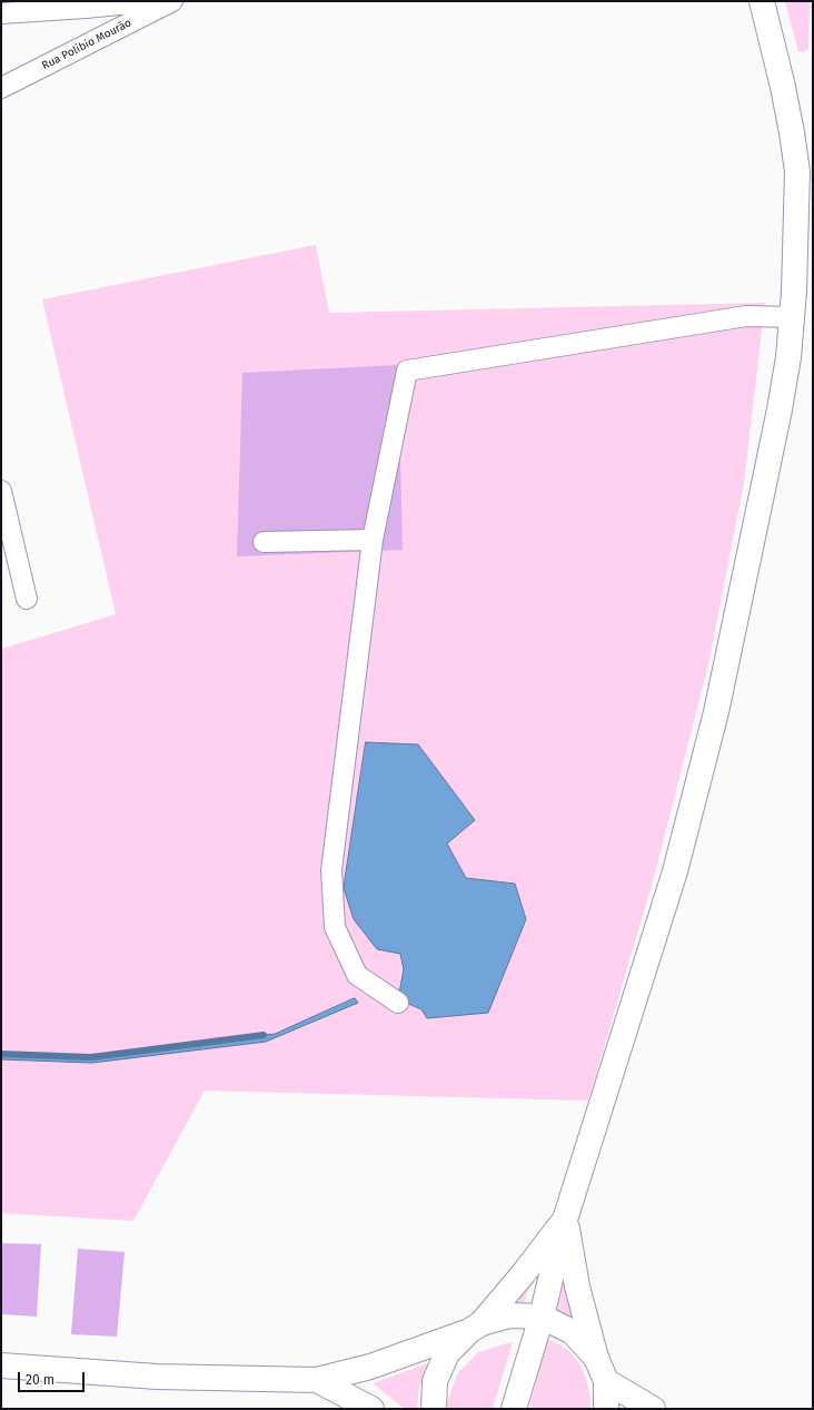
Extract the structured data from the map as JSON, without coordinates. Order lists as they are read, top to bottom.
{
  "streets": {
    "street": ["Rua Políbio Mourão"]
  },
  "scale_bar": "20 m"
}
